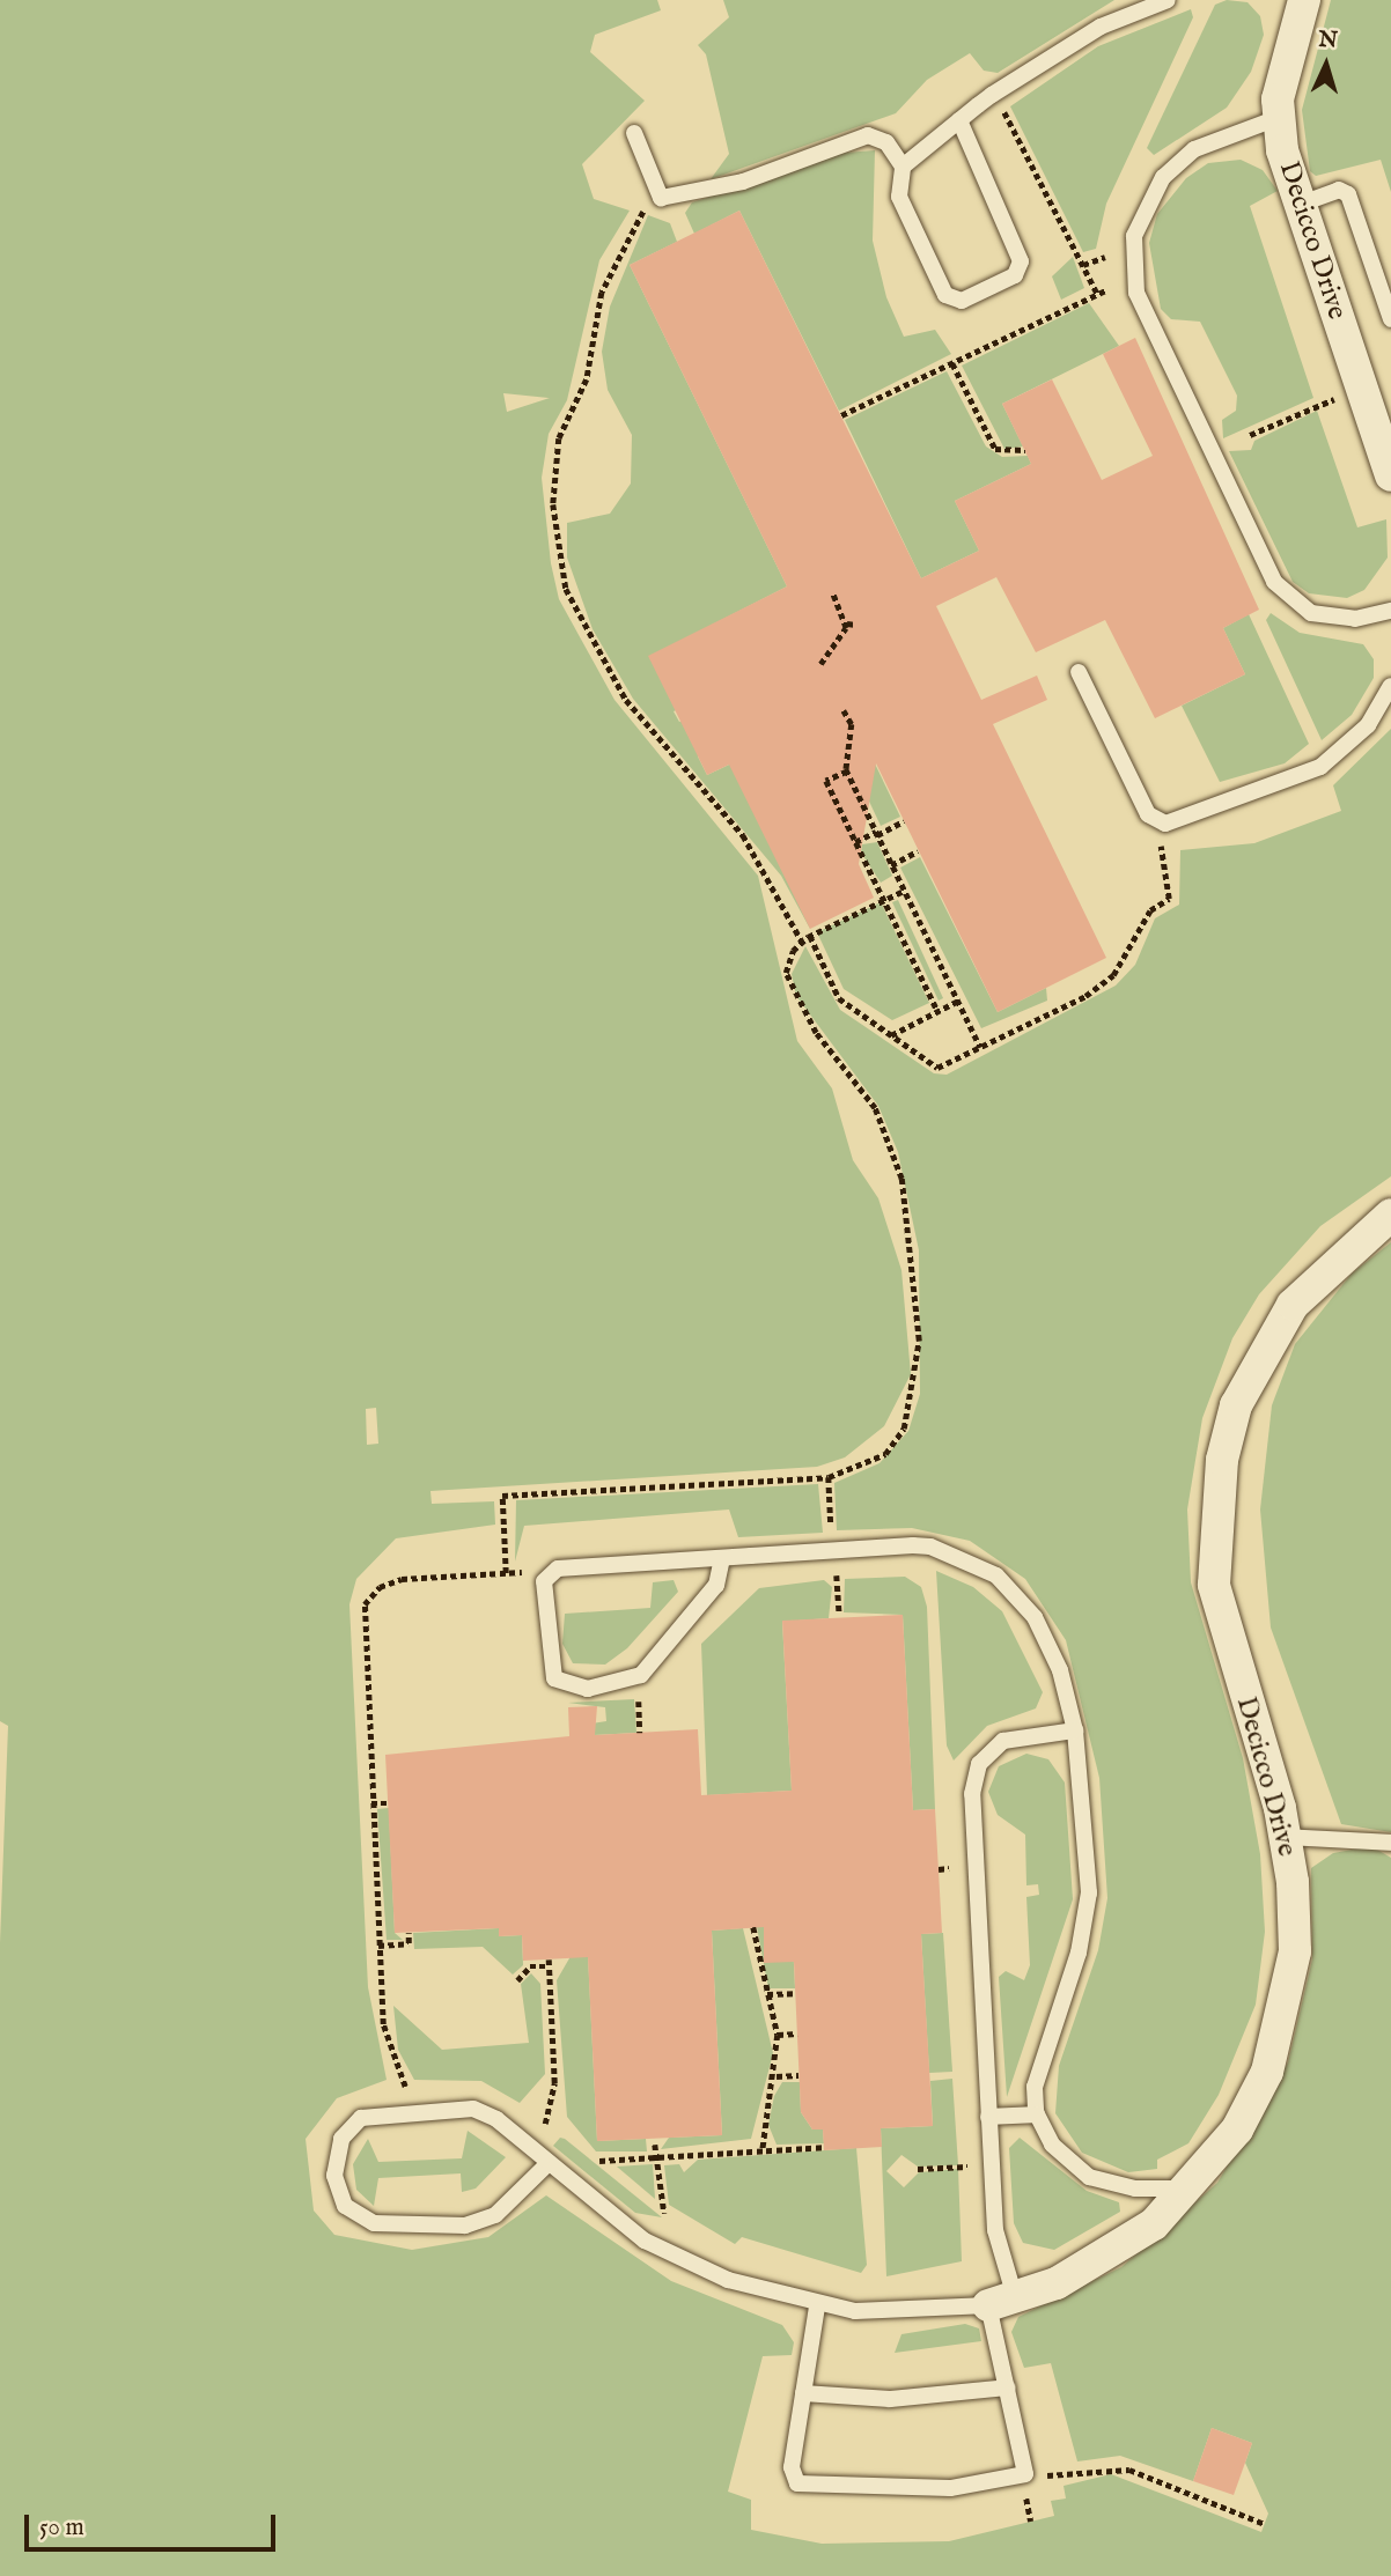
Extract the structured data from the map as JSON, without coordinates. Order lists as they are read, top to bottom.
{
  "streets": {
    "street": ["Decicco Drive"]
  },
  "scale_bar": "50 m",
  "north": "top"
}
